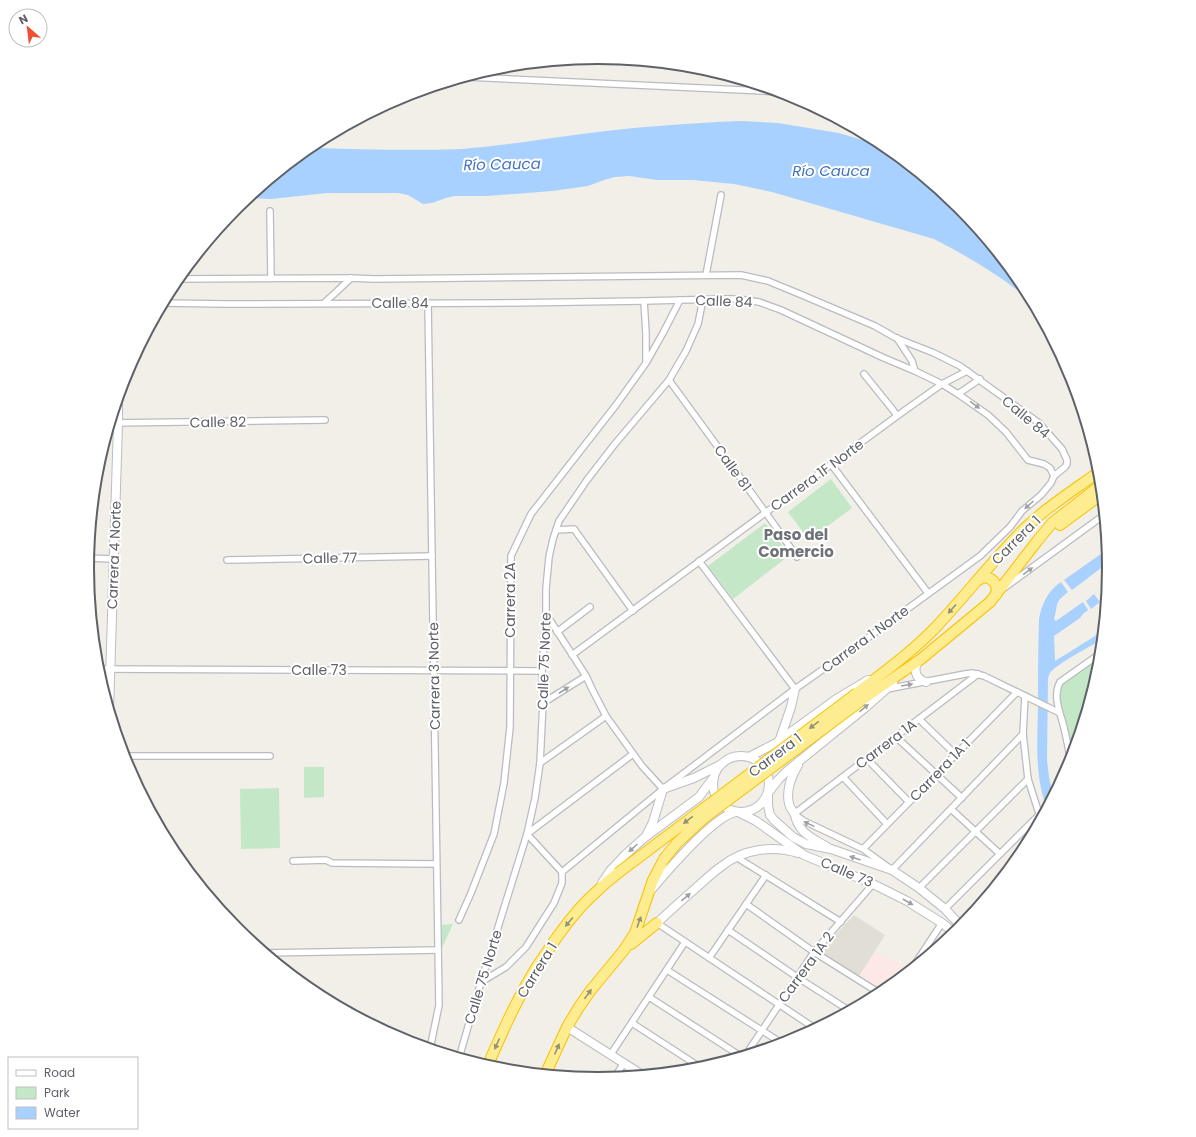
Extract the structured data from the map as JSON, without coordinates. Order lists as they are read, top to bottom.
{
  "streets": {
    "highway": ["Carrera 1"],
    "street": [
      "Calle 84",
      "Calle 82",
      "Calle 81",
      "Carrera 1F Norte",
      "Carrera 4 Norte",
      "Calle 77",
      "Carrera 2A",
      "Carrera 1 Norte",
      "Calle 75 Norte",
      "Calle 73",
      "Carrera 3 Norte",
      "Carrera 1A",
      "Carrera 1A 1",
      "Carrera 1A 2"
    ]
  },
  "crossings": [
    ["Calle 84", "Carrera 1F Norte"],
    ["Calle 84", "Carrera 2A"],
    ["Calle 84", "Carrera 1 Norte"],
    ["Calle 84", "Calle 75 Norte"],
    ["Calle 84", "Carrera 3 Norte"],
    ["Calle 81", "Carrera 1F Norte"],
    ["Calle 81", "Calle 75 Norte"],
    ["Carrera 4 Norte", "Calle 73"],
    ["Calle 77", "Carrera 3 Norte"],
    ["Carrera 2A", "Calle 73"],
    ["Calle 75 Norte", "Calle 73"],
    ["Calle 73", "Carrera 3 Norte"],
    ["Calle 73", "Carrera 1A 2"]
  ],
  "districts": ["Paso del Comercio"],
  "water": ["Río Cauca"],
  "legend": ["Road", "Park", "Water"],
  "north": "top left"
}
